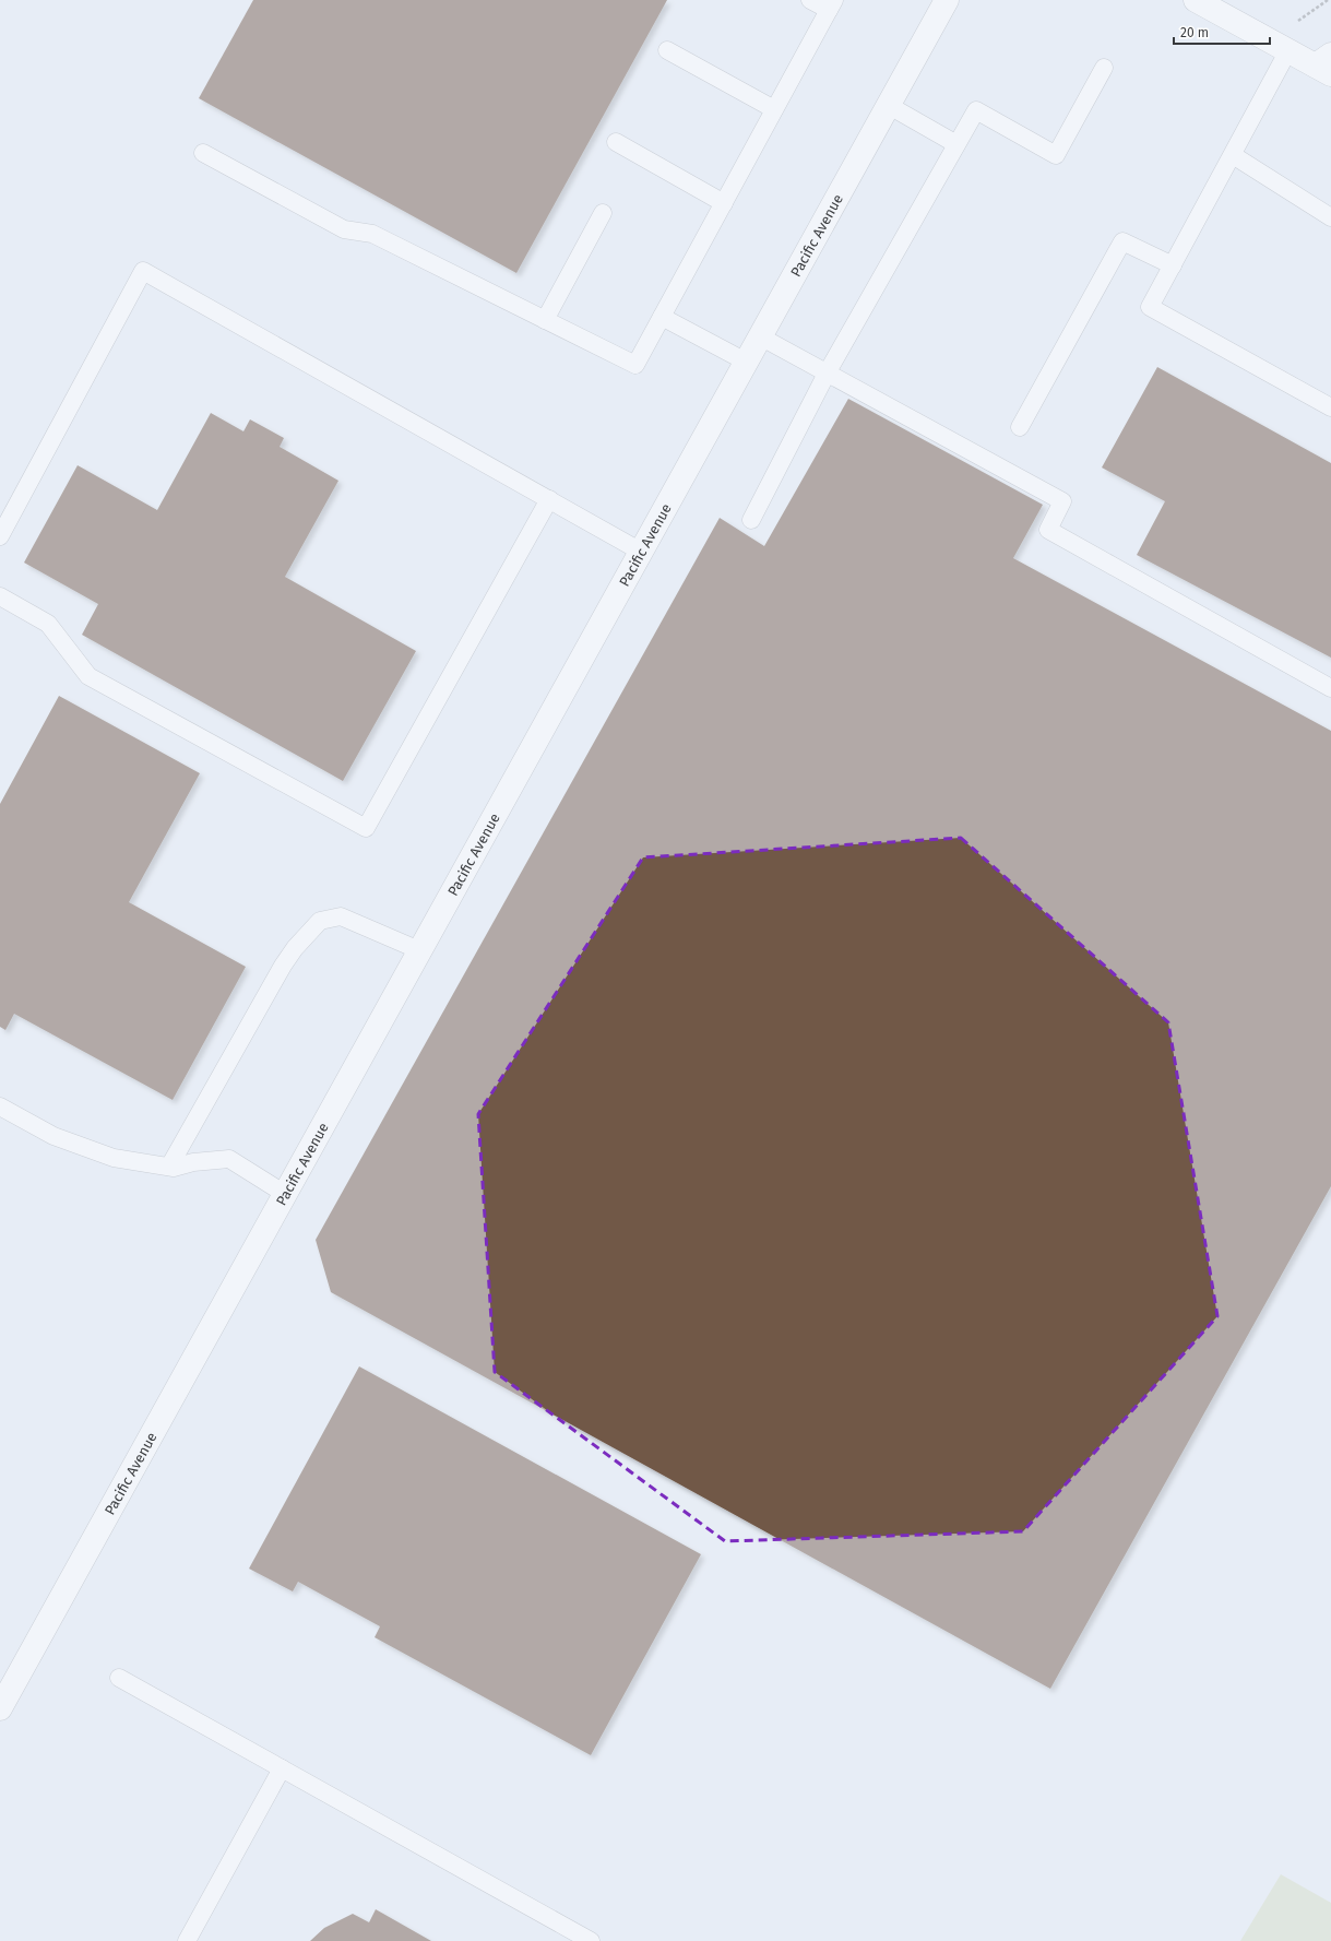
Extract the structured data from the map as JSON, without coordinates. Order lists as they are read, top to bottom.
{
  "streets": {
    "street": ["Pacific Avenue"]
  },
  "scale_bar": "20 m"
}
